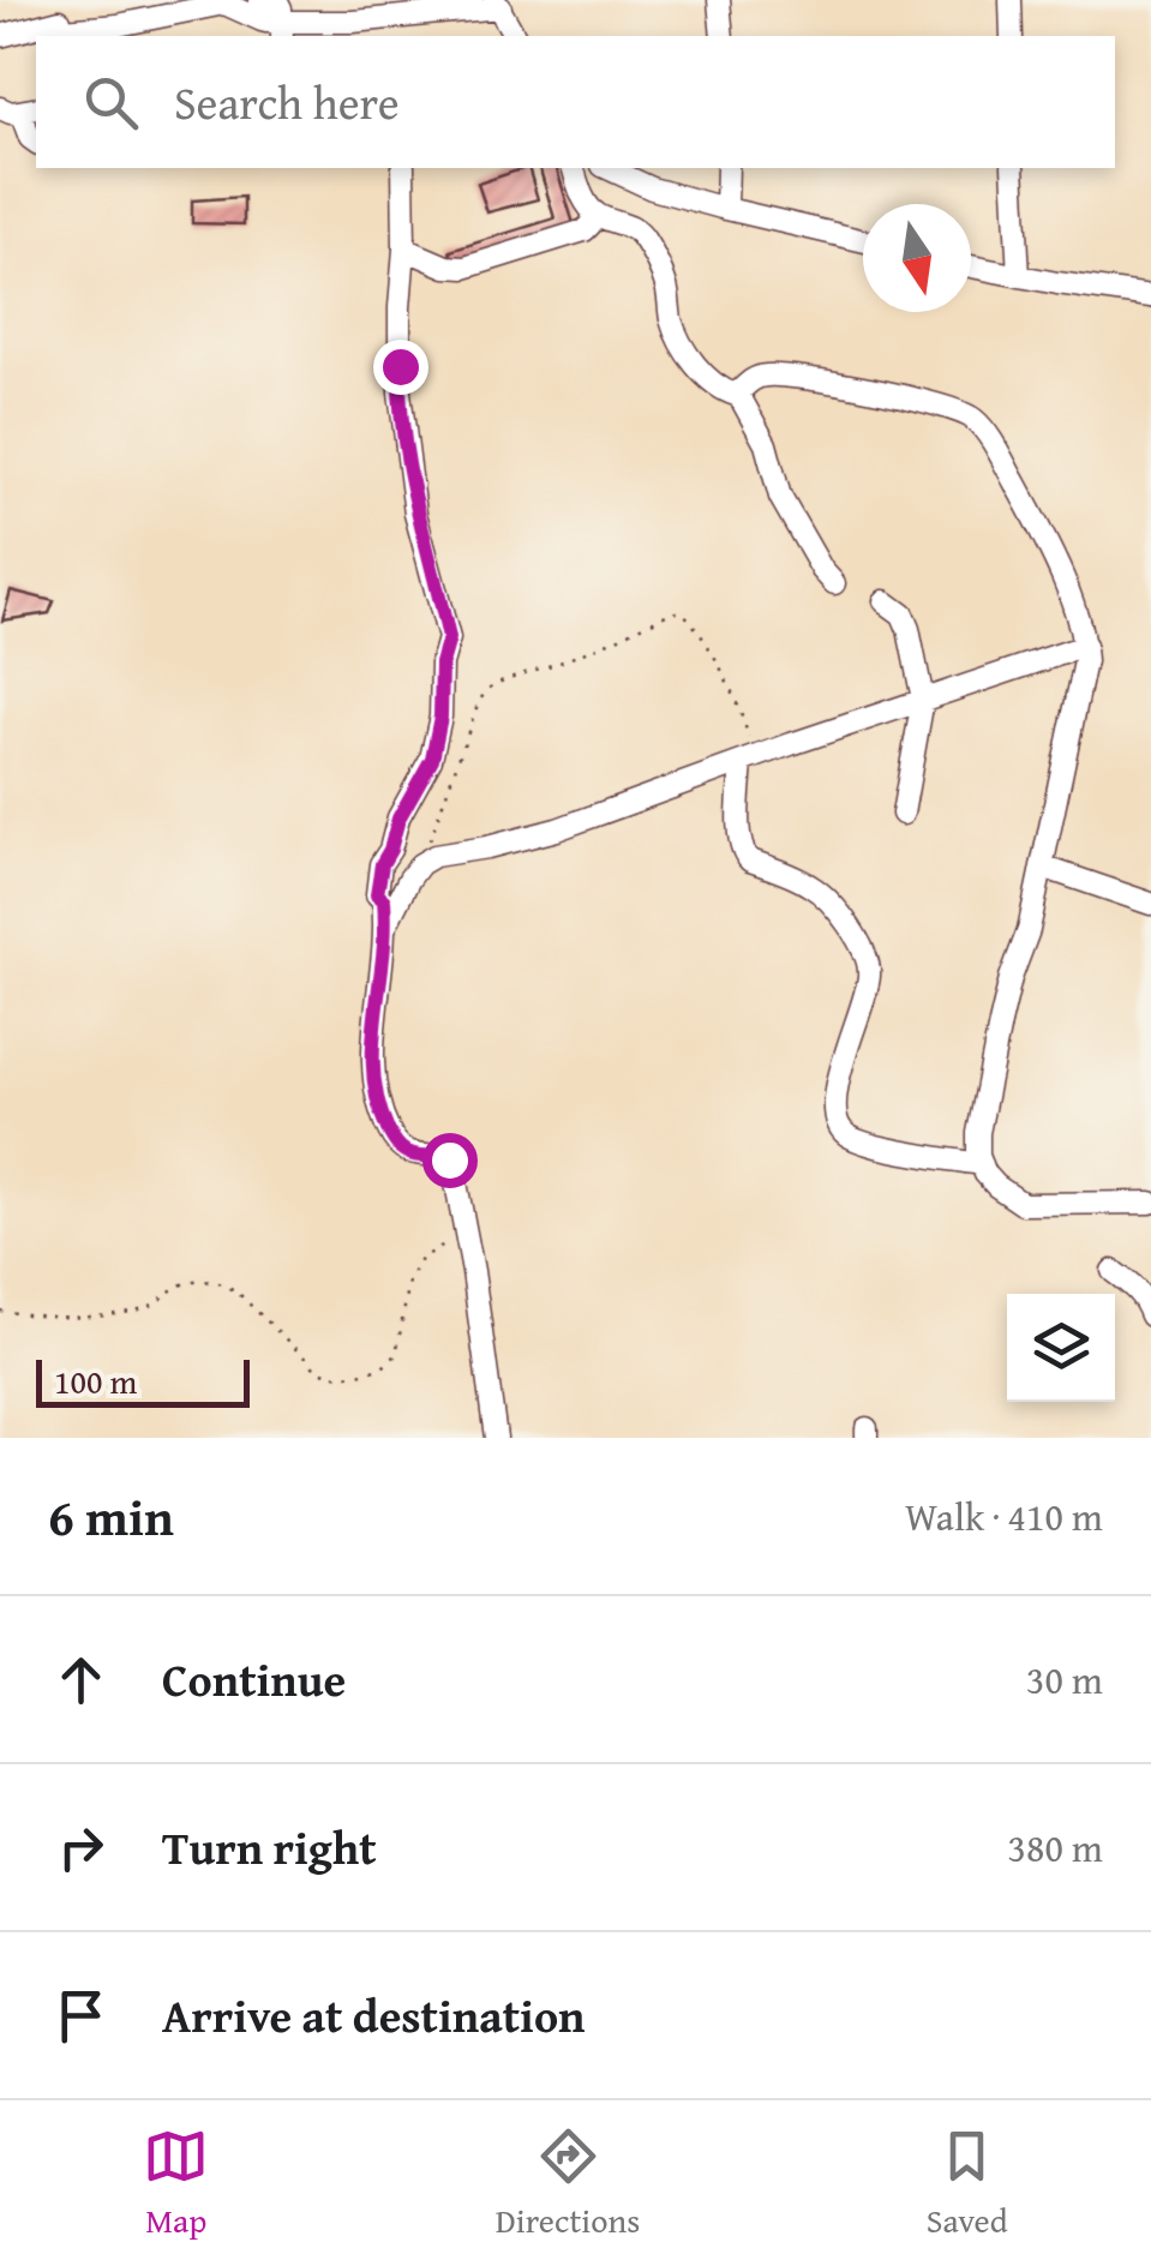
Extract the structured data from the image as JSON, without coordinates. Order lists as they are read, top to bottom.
{
  "scale_bar": "100 m",
  "north": "bottom",
  "page": {
    "search": "Search here",
    "scale": "100 m",
    "heading": ["6 min", "Walk · 410 m"],
    "list": [
      ["Continue", "30 m"],
      ["Turn right", "380 m"],
      "Arrive at destination"
    ],
    "nav": ["Map", "Directions", "Saved"]
  }
}
